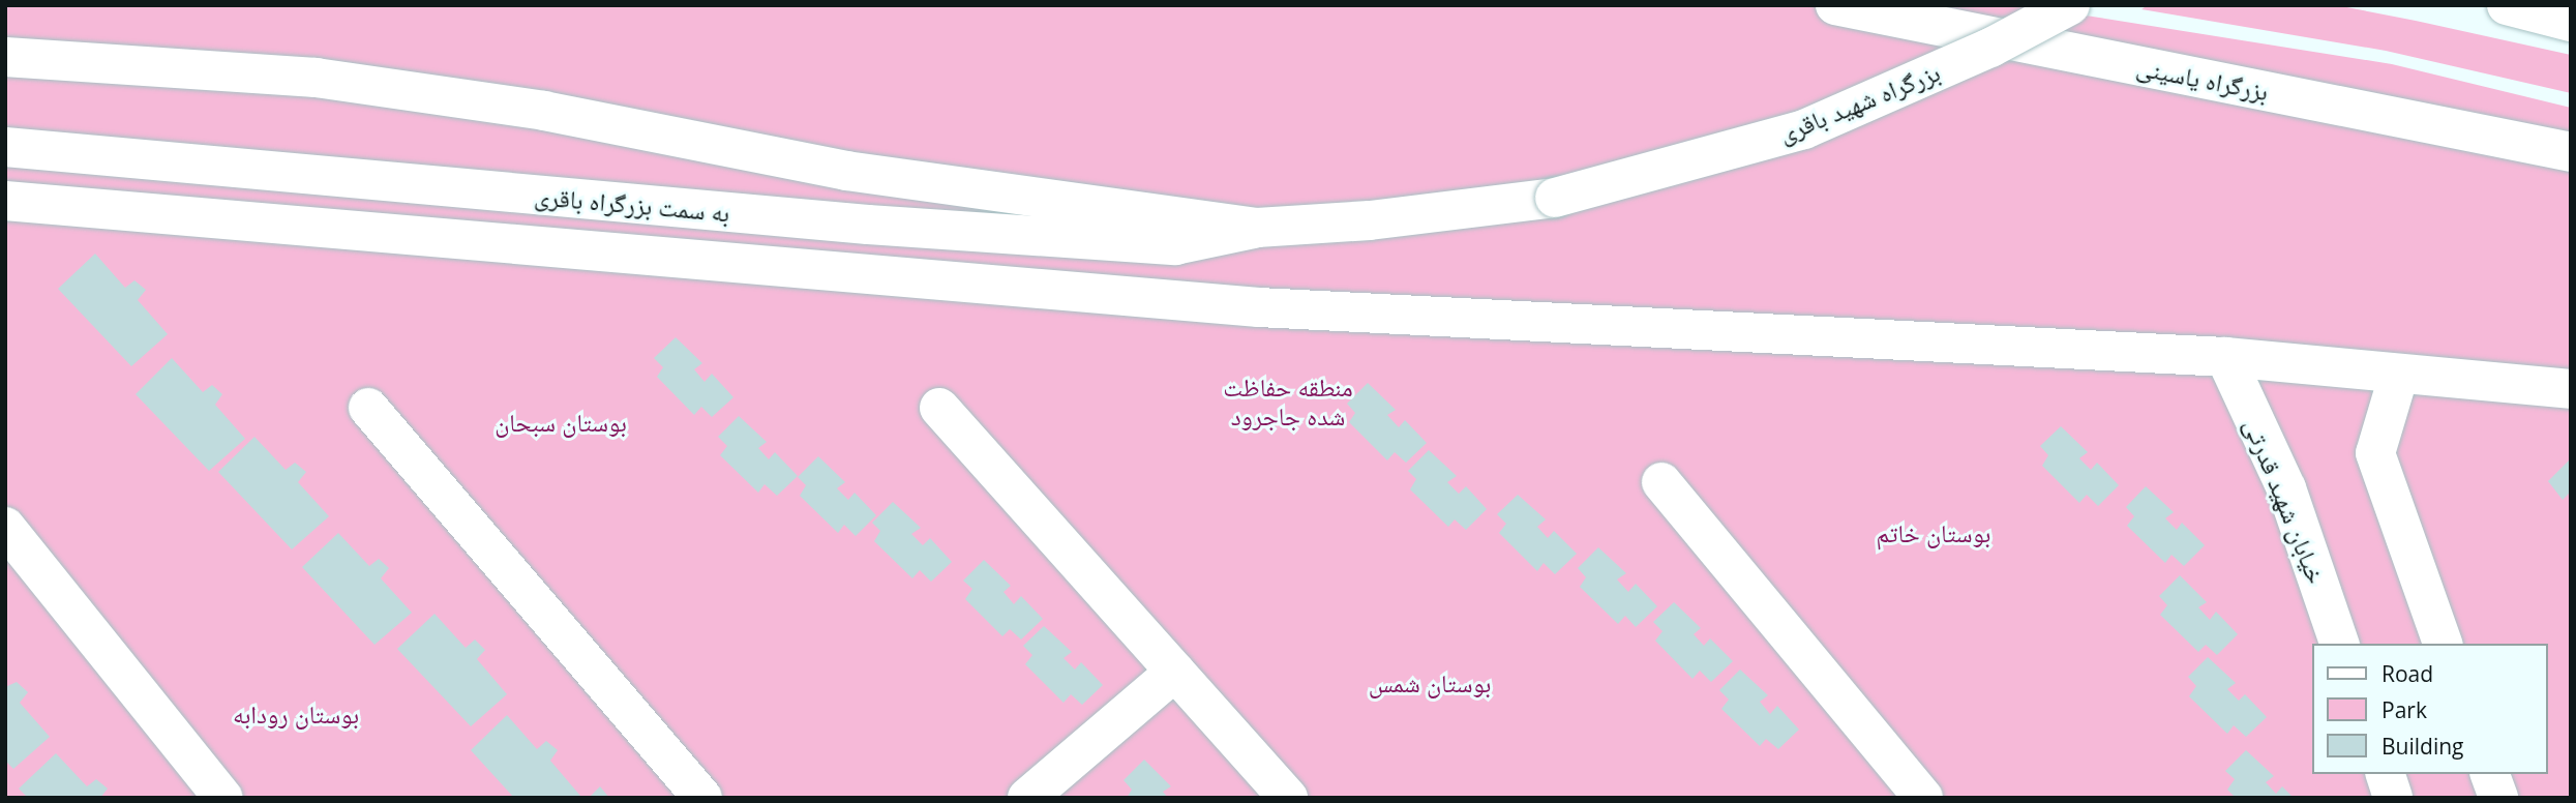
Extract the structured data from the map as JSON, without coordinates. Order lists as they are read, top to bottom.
{
  "streets": {
    "main road": [
      "بزرگراه یاسینی",
      "بزرگراه شهید باقری",
      "به سمت بزرگراه باقری",
      "خیابان شهید قدرتی"
    ]
  },
  "crossings": [
    ["بزرگراه شهید باقری", "به سمت بزرگراه باقری"]
  ],
  "parks": [
    "منطقه حفاظت شده جاجرود",
    "بوستان سبحان",
    "بوستان خاتم",
    "بوستان شمس",
    "بوستان رودابه"
  ],
  "legend": ["Road", "Park", "Building"]
}
